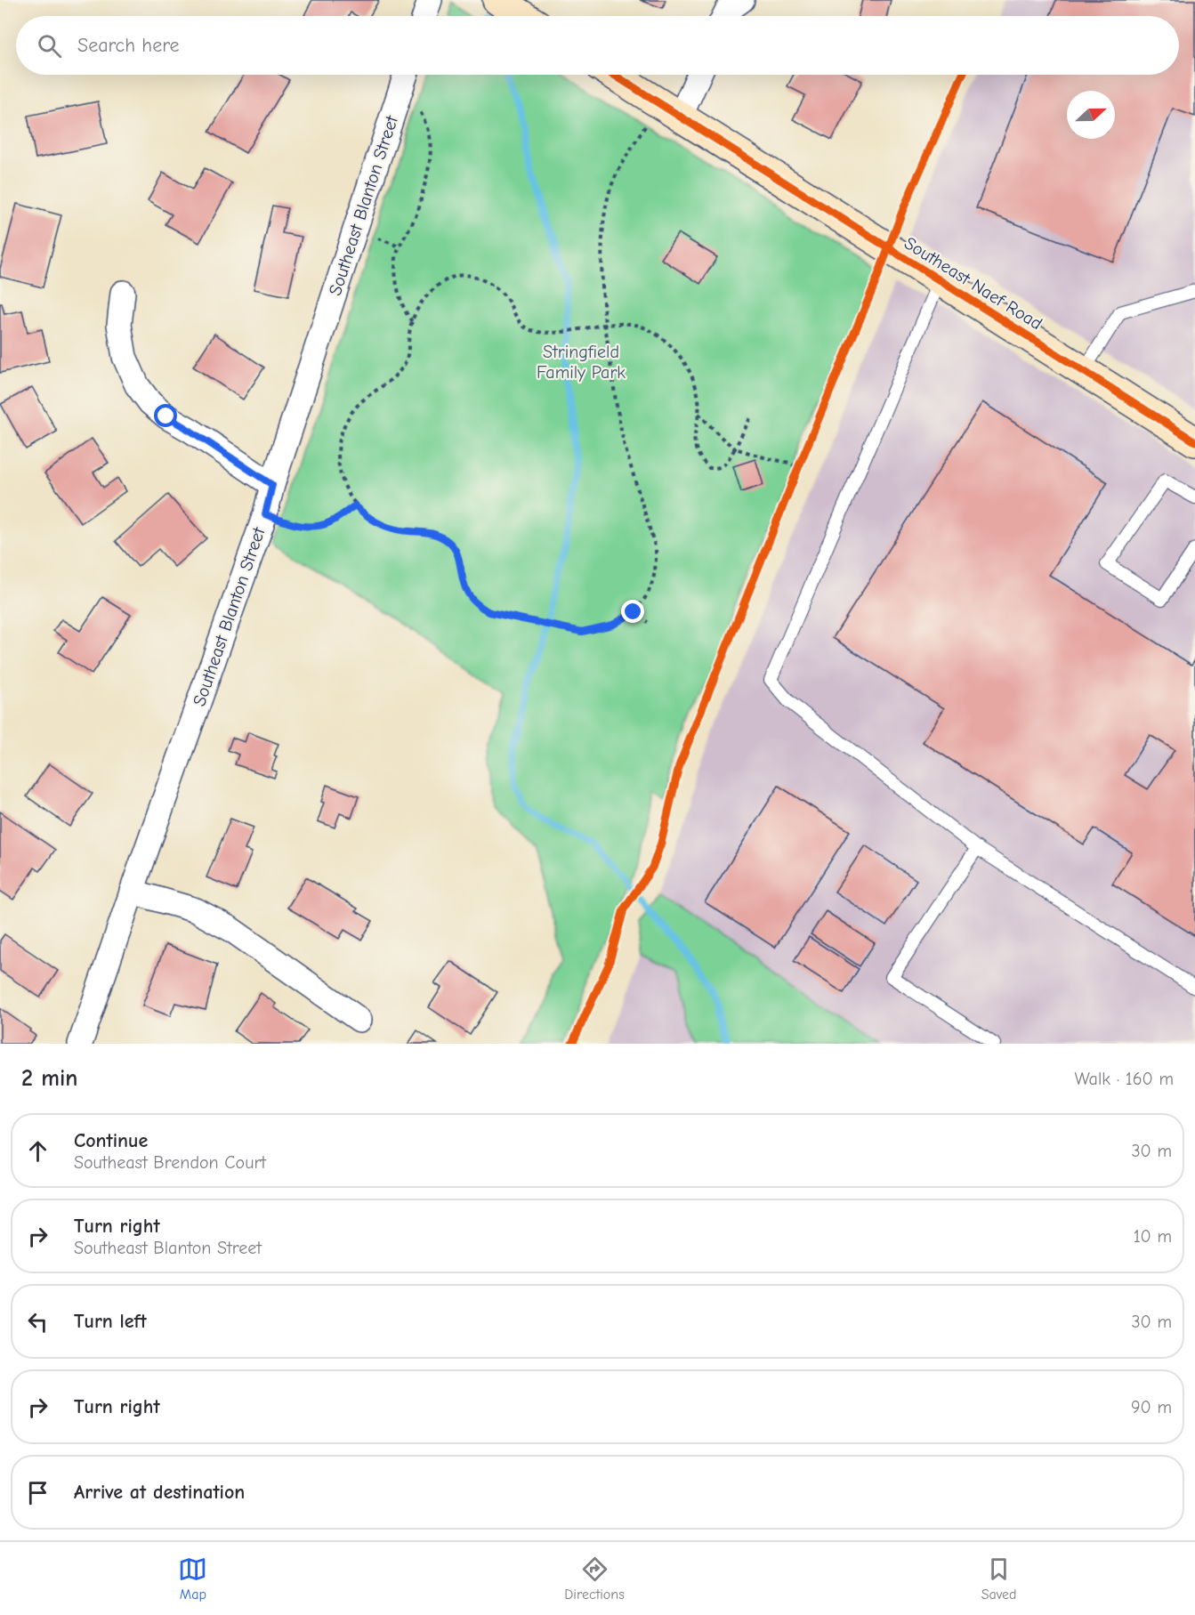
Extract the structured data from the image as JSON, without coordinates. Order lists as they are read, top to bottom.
{
  "streets": {
    "street": ["Southeast Blanton Street", "Southeast Naef Road"]
  },
  "parks": ["Stringfield Family Park"],
  "north": "right",
  "page": {
    "search": "Search here",
    "heading": ["2 min", "Walk · 160 m"],
    "list": [
      ["Continue", "Southeast Brendon Court", "30 m"],
      ["Turn right", "Southeast Blanton Street", "10 m"],
      ["Turn left", "30 m"],
      ["Turn right", "90 m"],
      "Arrive at destination"
    ],
    "nav": ["Map", "Directions", "Saved"]
  }
}
